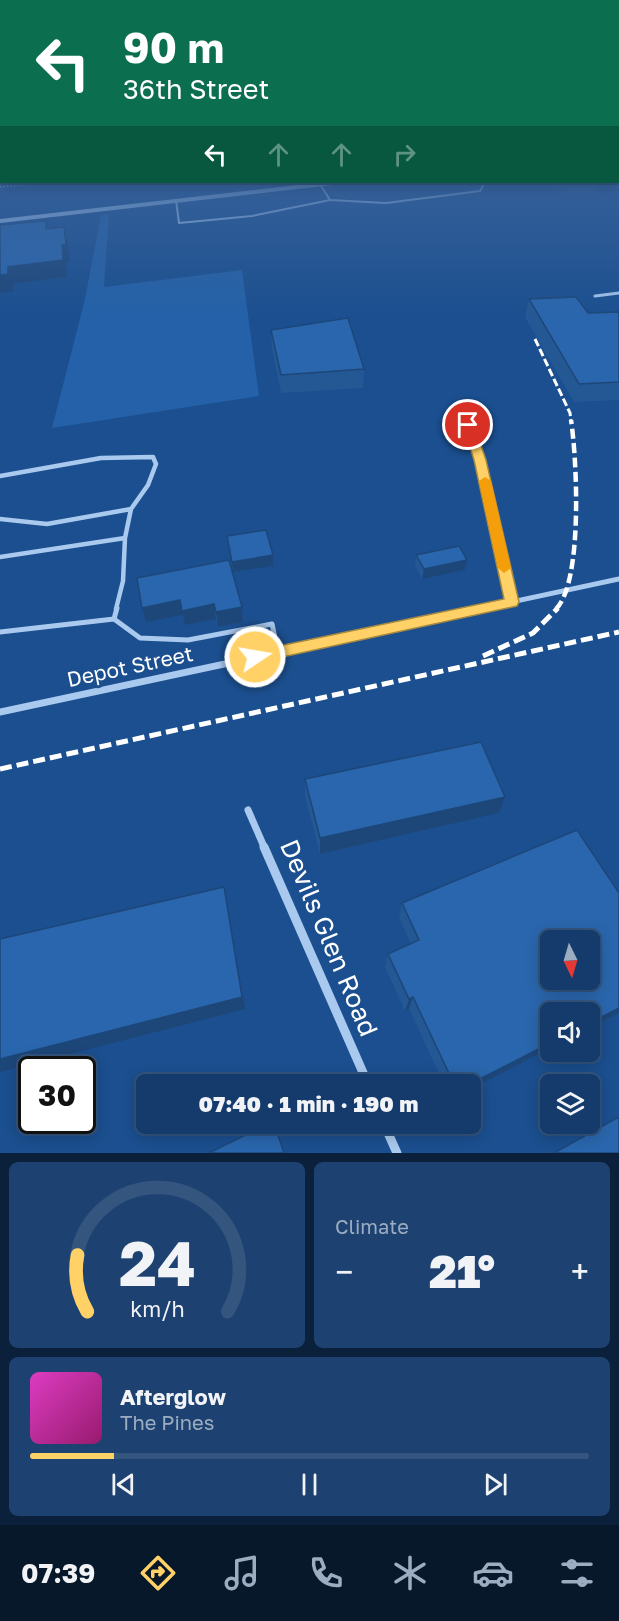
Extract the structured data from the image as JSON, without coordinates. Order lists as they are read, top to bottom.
{
  "streets": {
    "street": ["Depot Street", "Devils Glen Road"]
  },
  "north": "bottom",
  "page": {
    "turn": ["90 m", "36th Street"],
    "limit": "30",
    "trip": "07:40 · 1 min · 190 m",
    "tile": "Climate",
    "heat": ["−", "21°", "+"],
    "song": ["Afterglow", "The Pines"],
    "tabs": "07:39",
    "gauge": ["24", "km/h"]
  }
}
